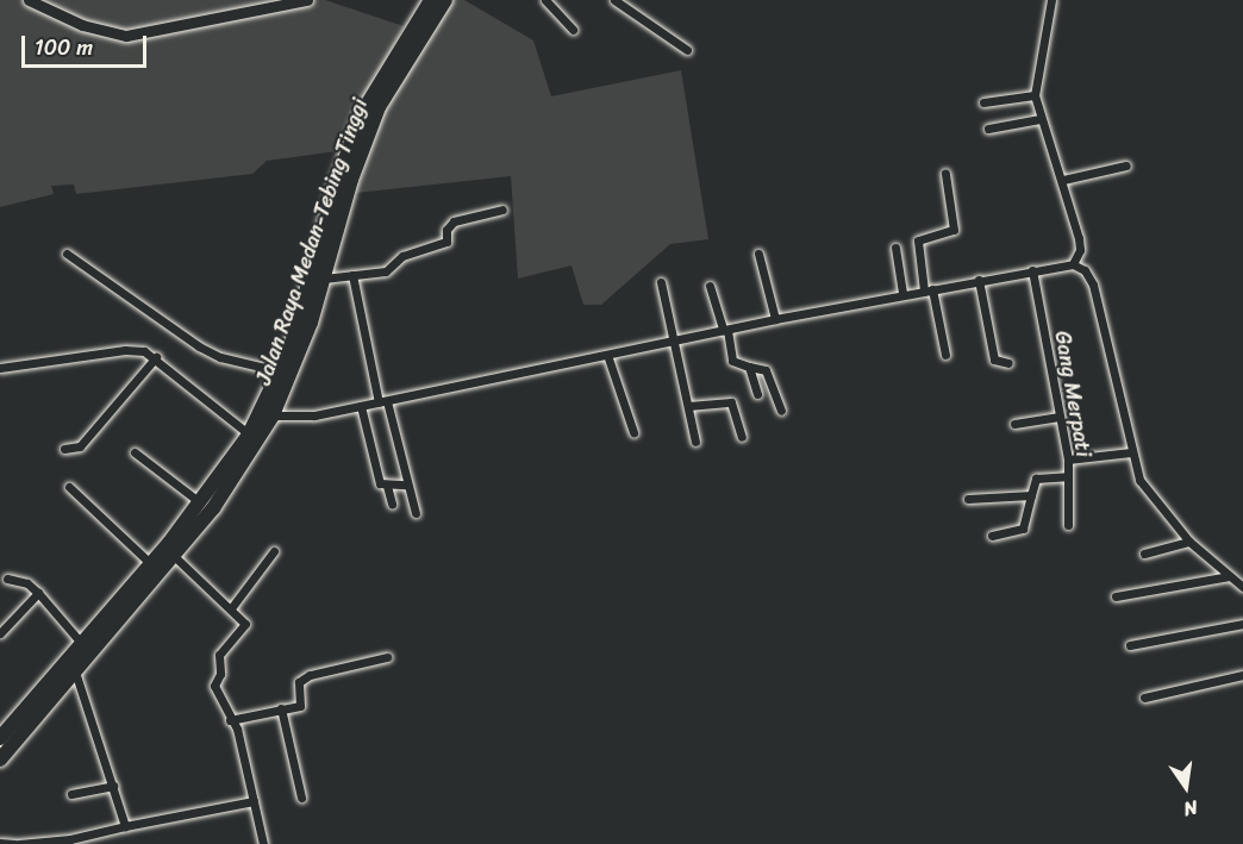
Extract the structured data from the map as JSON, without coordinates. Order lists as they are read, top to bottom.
{
  "streets": {
    "highway": ["Jalan Raya Medan-Tebing Tinggi"],
    "street": ["Gang Merpati"]
  },
  "scale_bar": "100 m",
  "north": "bottom"
}
